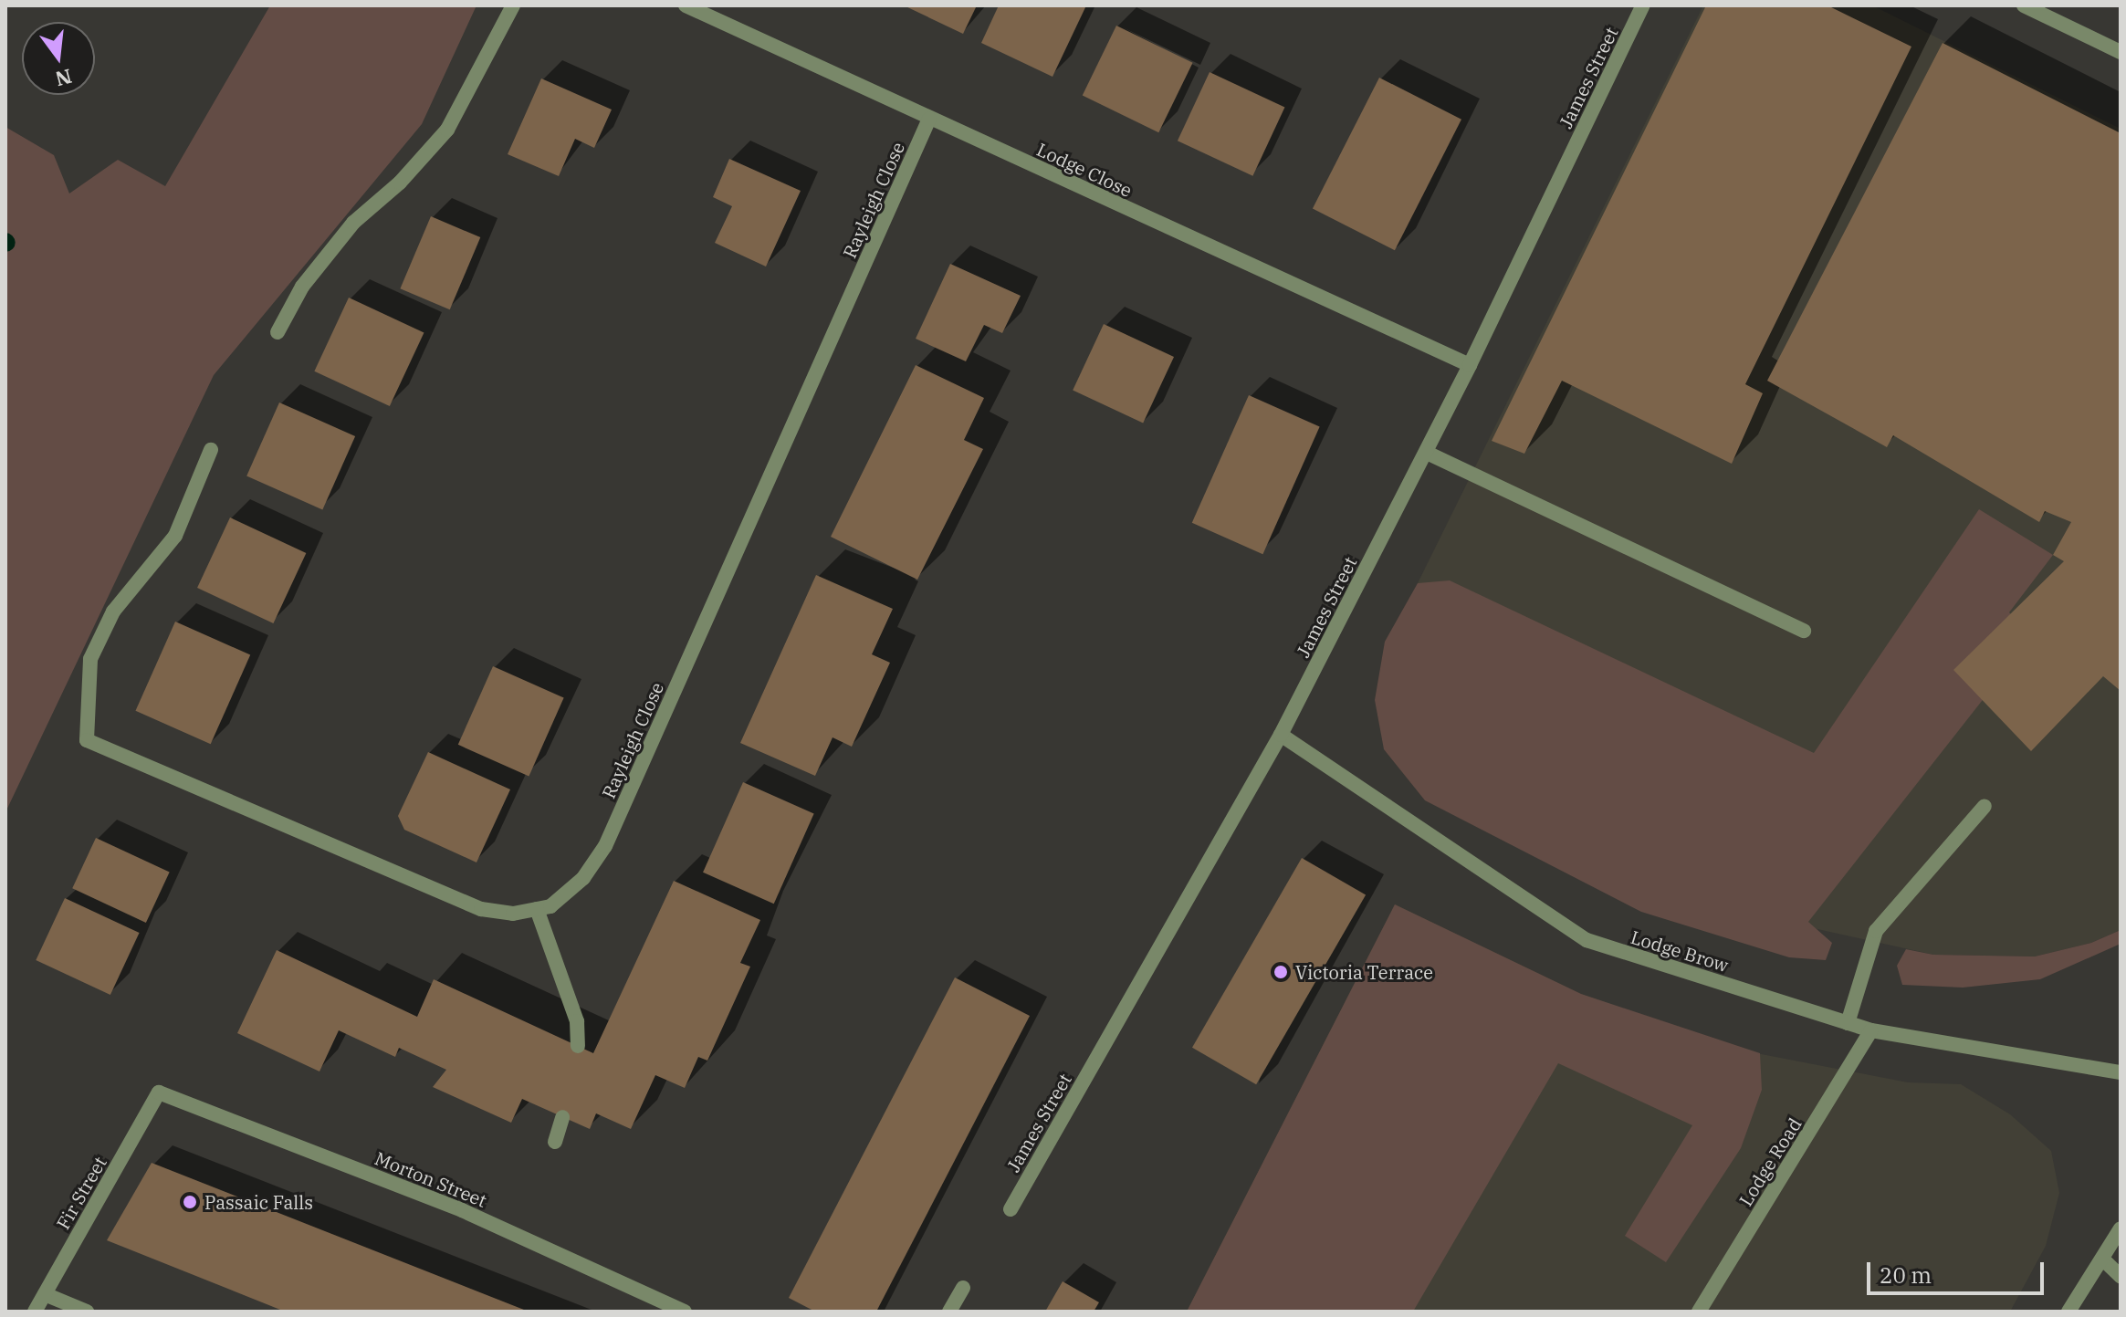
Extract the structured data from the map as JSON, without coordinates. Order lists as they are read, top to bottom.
{
  "streets": {
    "street": [
      "James Street",
      "Lodge Close",
      "Rayleigh Close",
      "Lodge Brow",
      "Lodge Road",
      "Morton Street",
      "Fir Street"
    ]
  },
  "crossings": [
    ["James Street", "Lodge Close"],
    ["James Street", "Lodge Brow"],
    ["Lodge Close", "Rayleigh Close"],
    ["Lodge Brow", "Lodge Road"],
    ["Morton Street", "Fir Street"]
  ],
  "places": ["Victoria Terrace", "Passaic Falls"],
  "scale_bar": "20 m",
  "north": "bottom"
}
